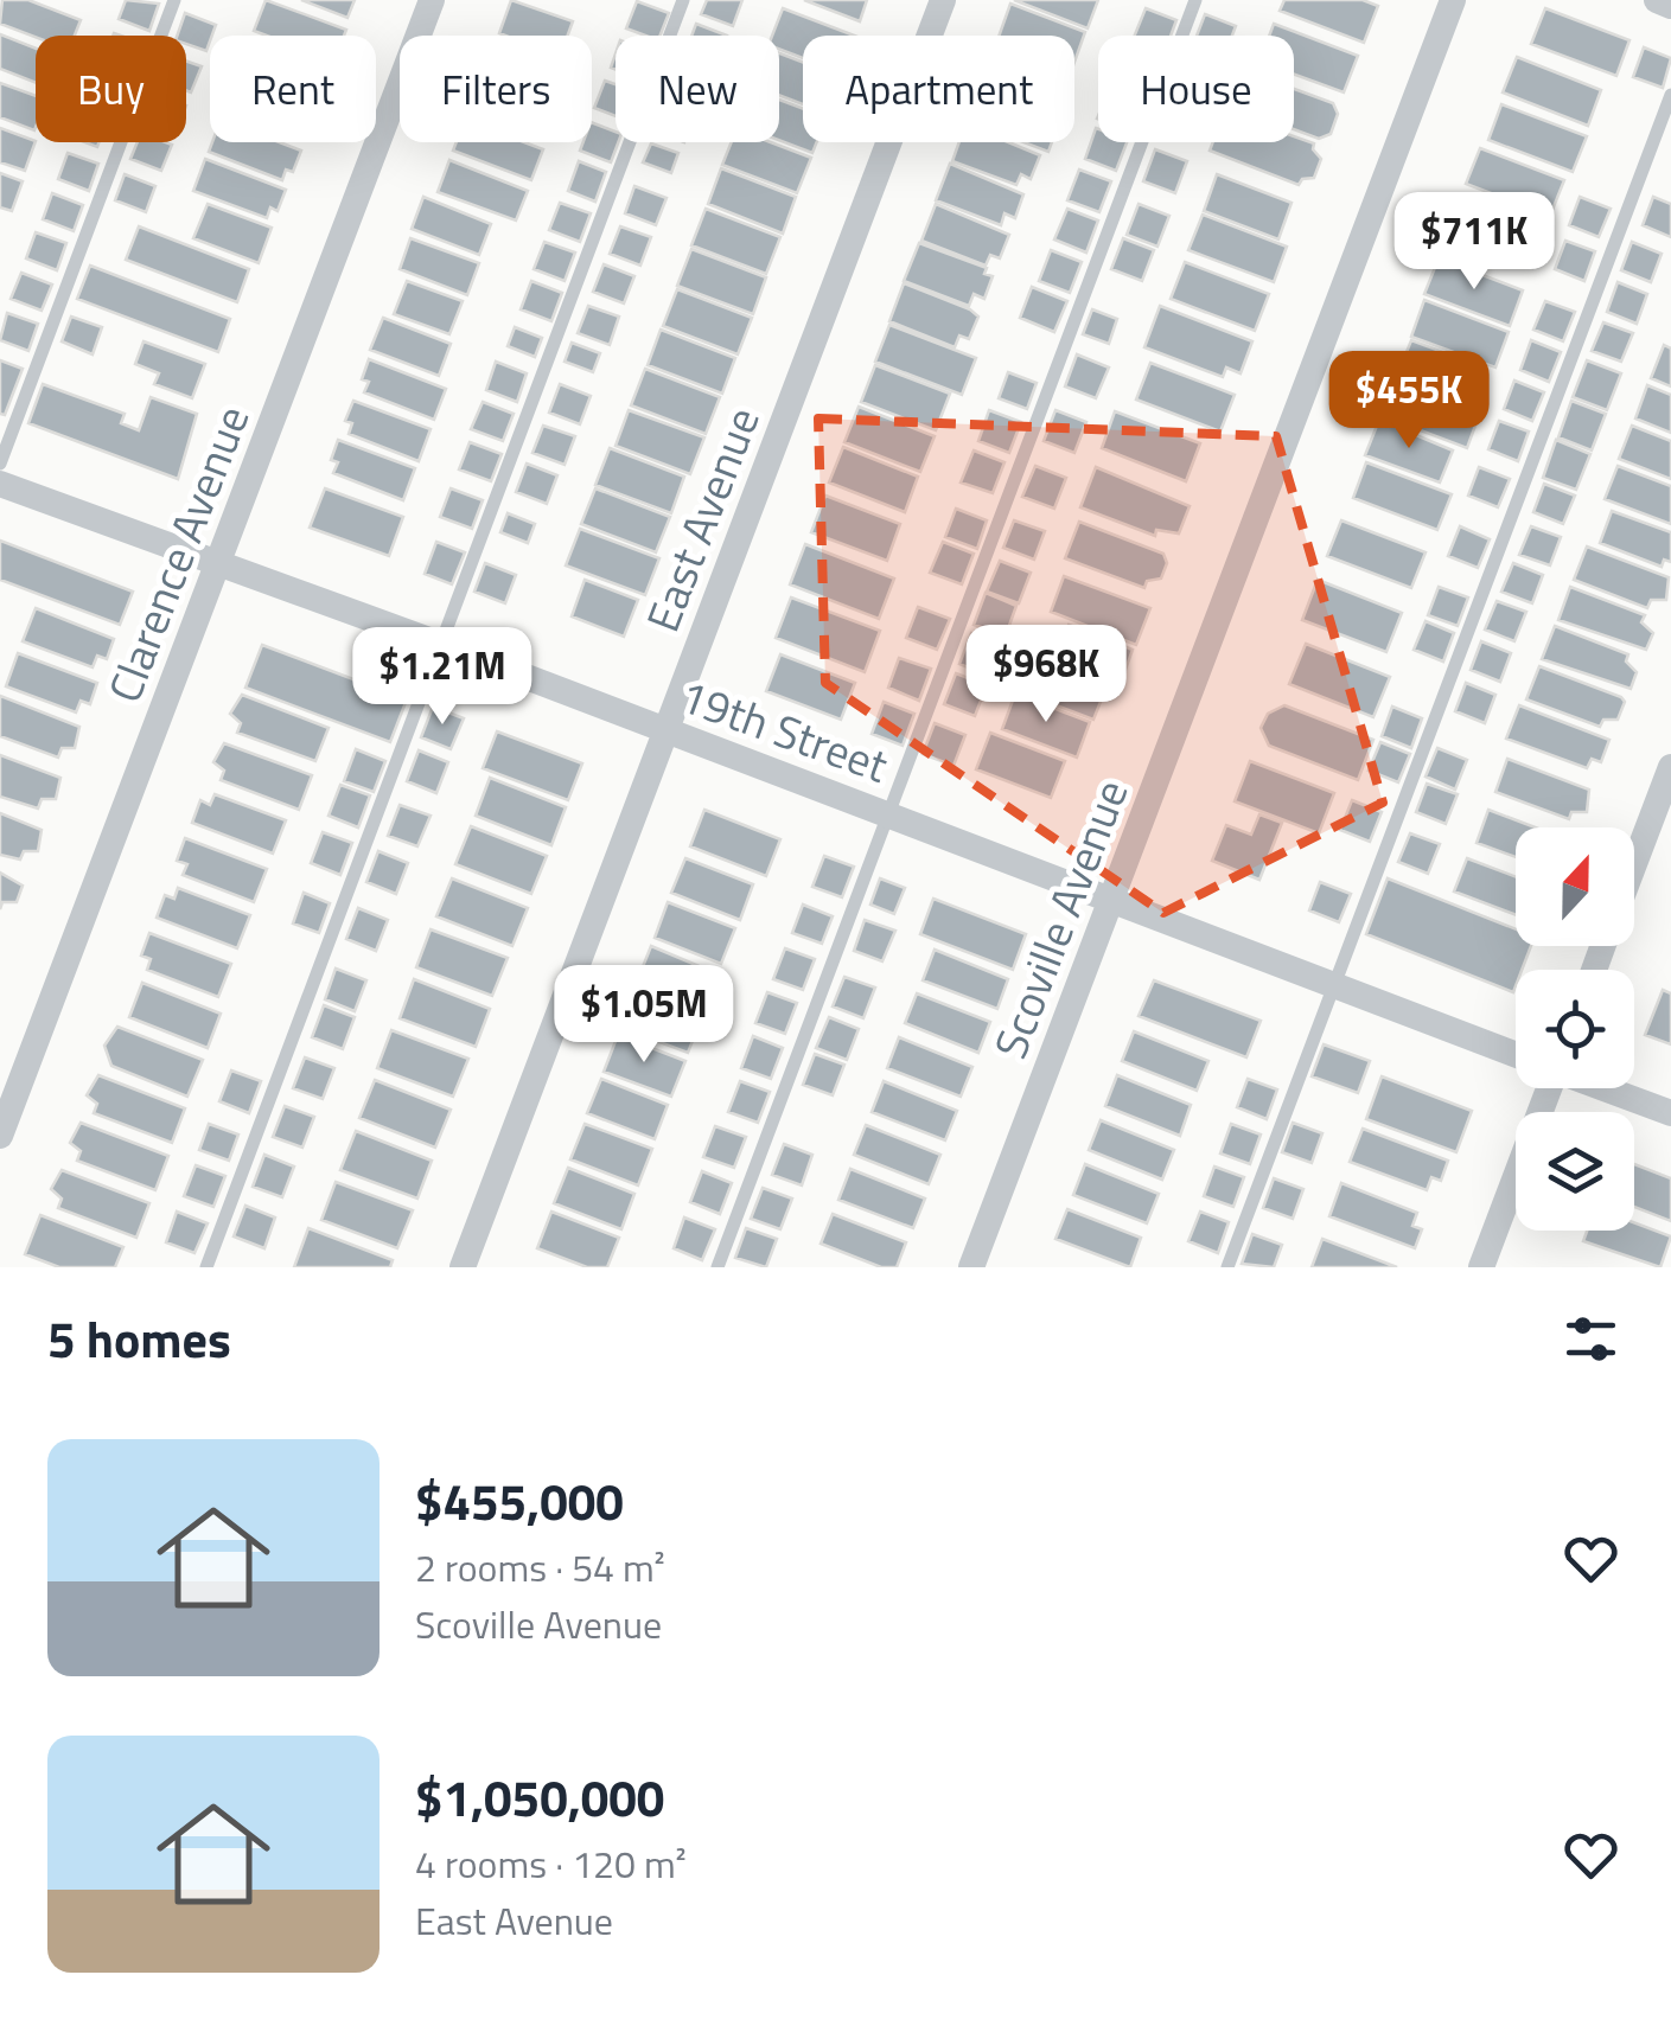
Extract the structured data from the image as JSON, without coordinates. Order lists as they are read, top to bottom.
{
  "streets": {
    "street": [
      "East Avenue",
      "Clarence Avenue",
      "19th Street",
      "Scoville Avenue"
    ]
  },
  "crossings": [
    ["East Avenue", "19th Street"],
    ["Clarence Avenue", "19th Street"],
    ["19th Street", "Scoville Avenue"]
  ],
  "north": "top",
  "page": {
    "chip": [
      "Buy",
      "Rent",
      "Filters",
      "New",
      "Apartment",
      "House"
    ],
    "price": [
      "$711K",
      "$455K",
      "$968K",
      "$1.21M",
      "$1.05M"
    ],
    "heading": "5 homes",
    "list": [
      {
        "name": "$455,000",
        "note": "2 rooms · 54 m² · Scoville Avenue"
      },
      {
        "name": "$1,050,000",
        "note": "4 rooms · 120 m² · East Avenue"
      }
    ]
  }
}
